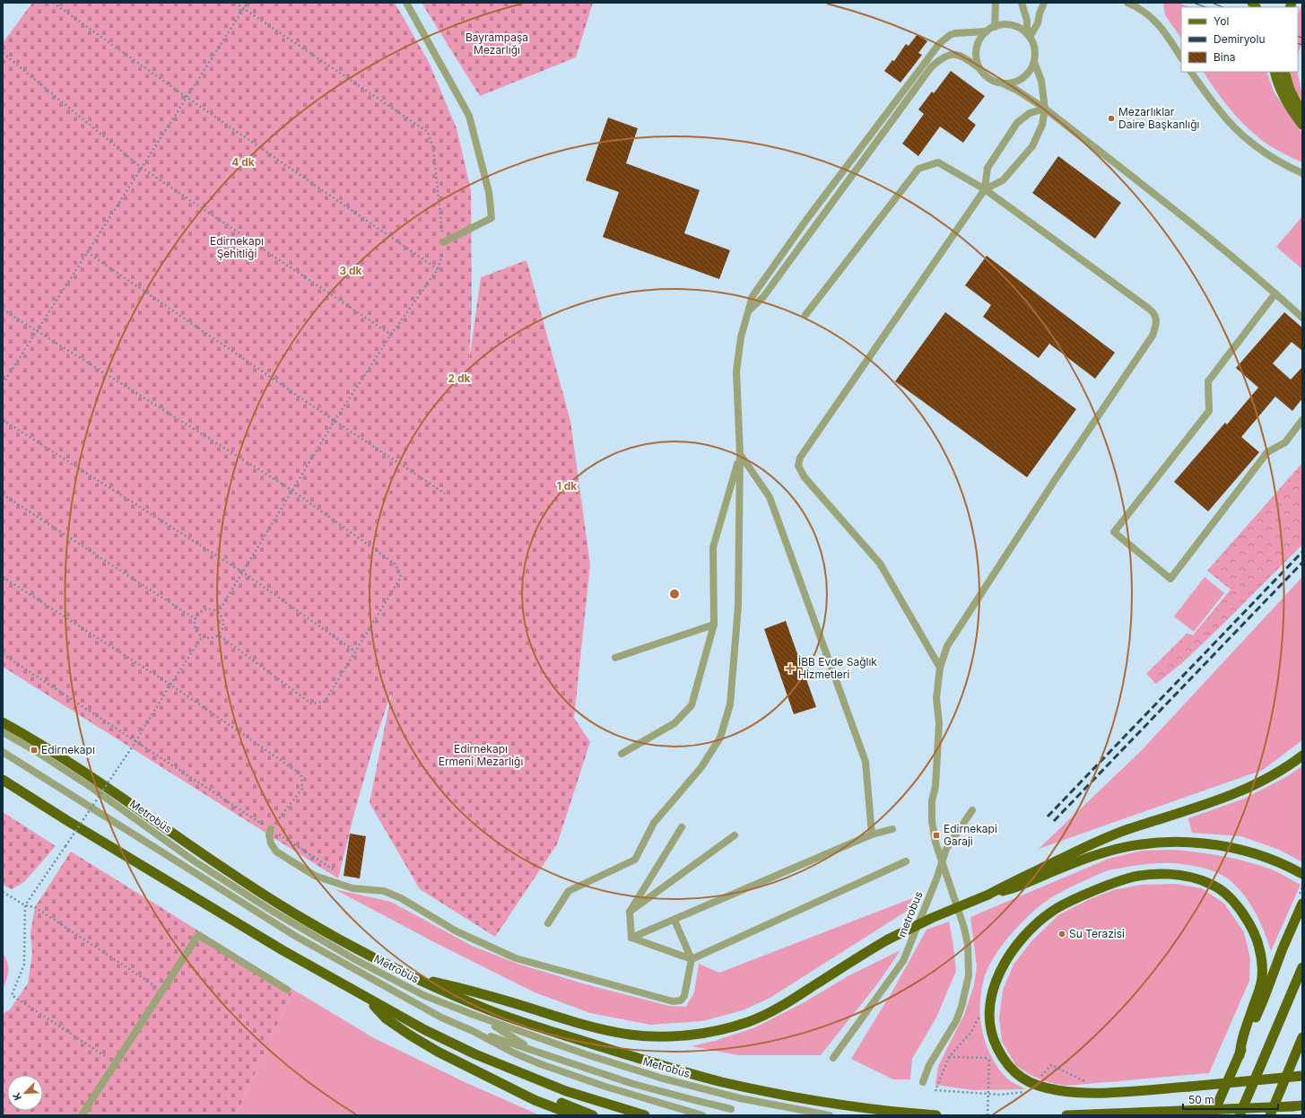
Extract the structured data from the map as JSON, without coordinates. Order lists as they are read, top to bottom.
{
  "streets": {
    "lane": ["Metrobüs", "metrobus"]
  },
  "parks": ["Bayrampaşa Mezarlığı", "Edirnekapı Şehitliği", "Edirnekapı Ermeni Mezarlığı"],
  "places": {
    "other": ["Mezarlıklar Daire Başkanlığı", "Su Terazisi"],
    "health": ["İBB Evde Sağlık Hizmetleri"],
    "transit": ["Edirnekapı", "Edirnekapi Garaji"]
  },
  "legend": ["Yol", "Demiryolu", "Bina"],
  "scale_bar": "50 m",
  "north": "bottom left",
  "rings": [
    "4 dk",
    "3 dk",
    "2 dk",
    "1 dk"
  ]
}
